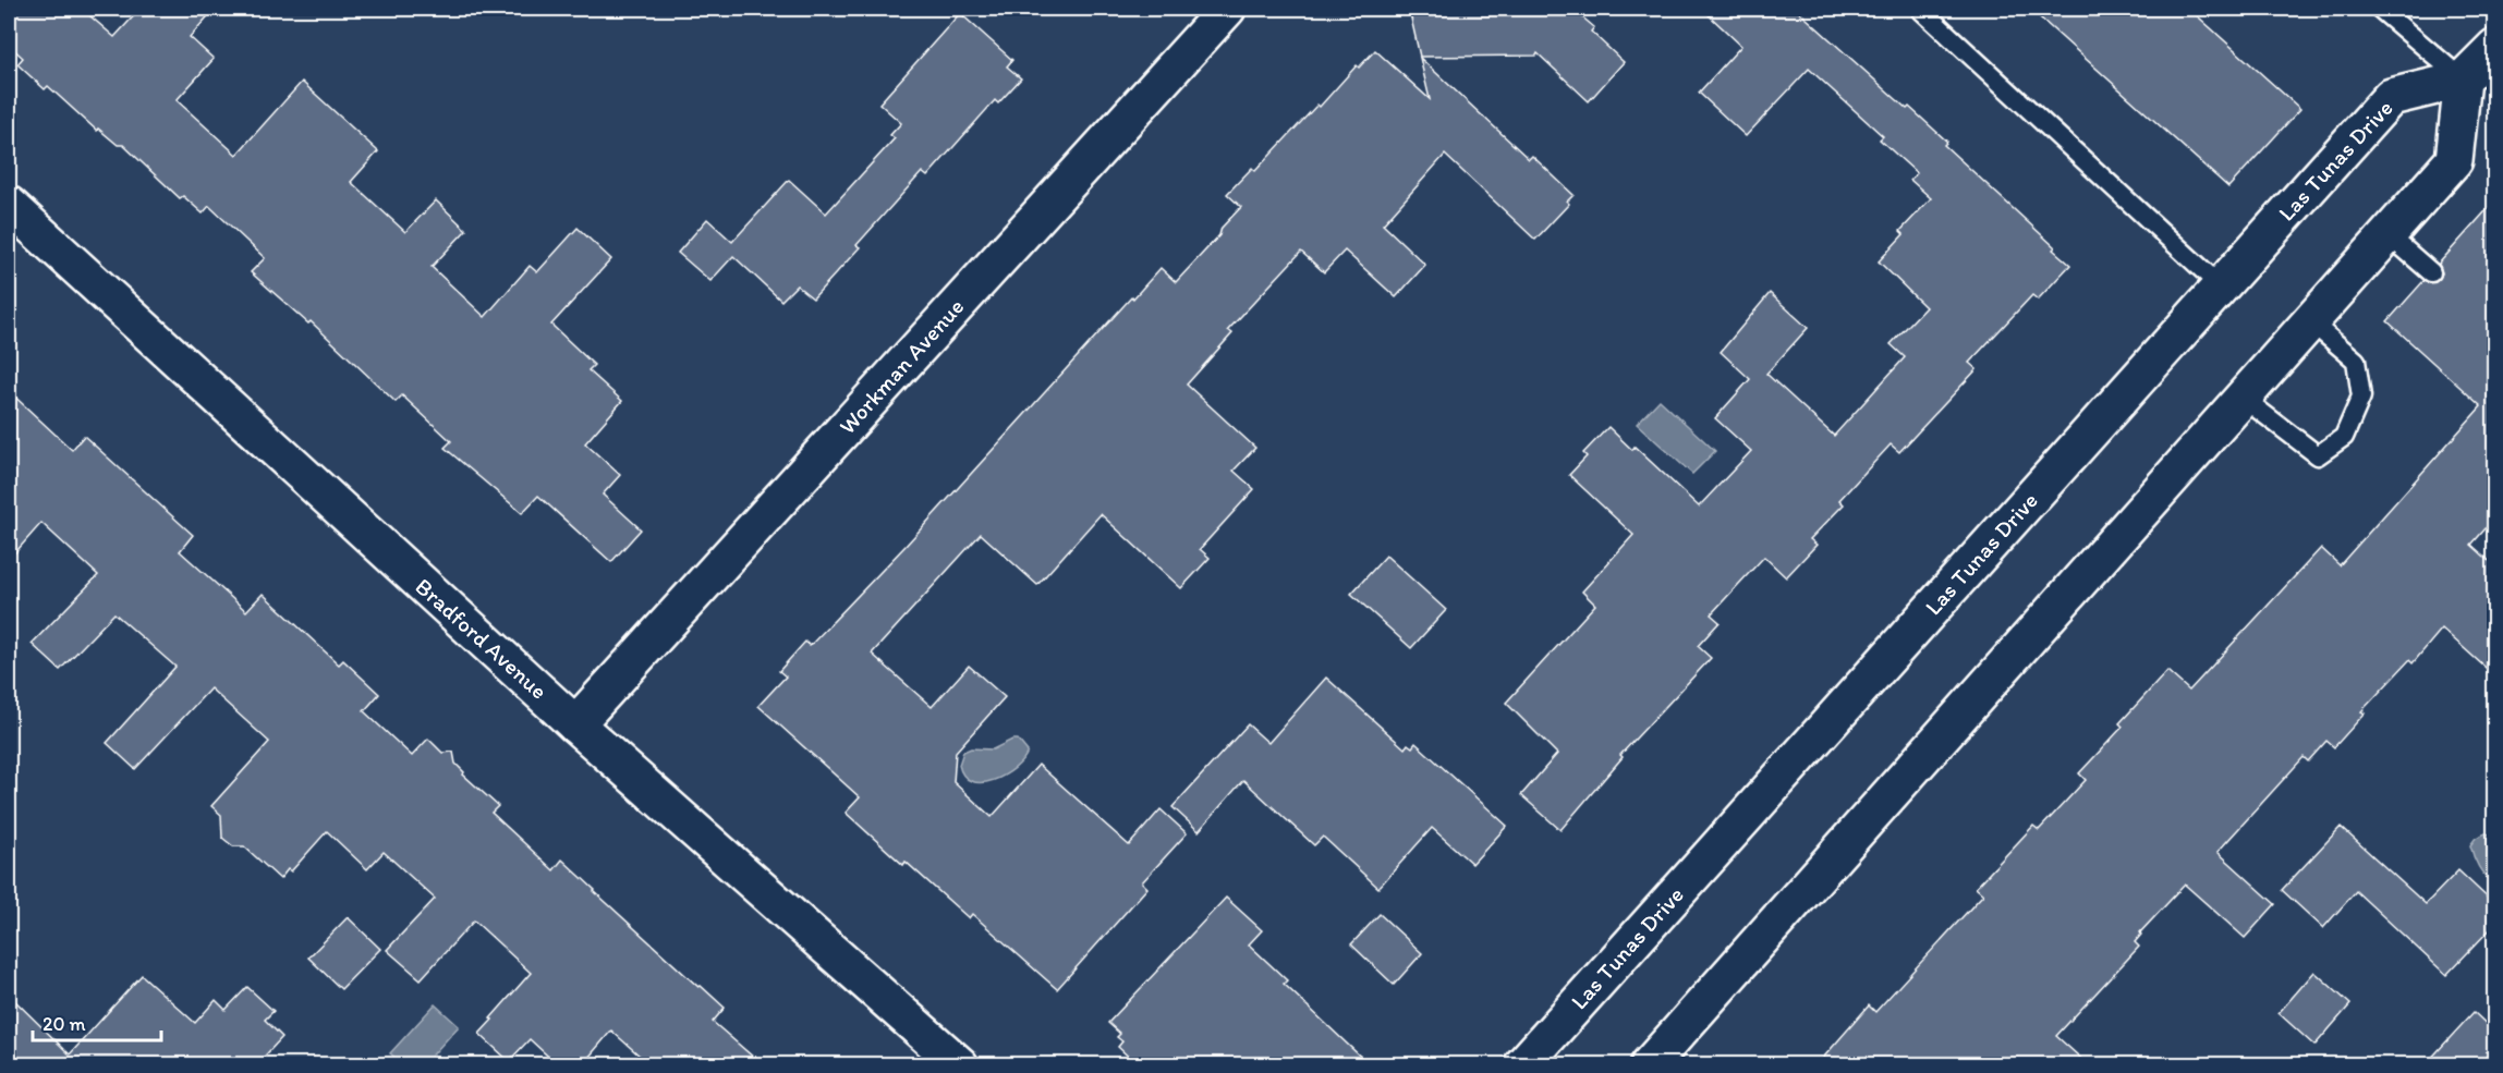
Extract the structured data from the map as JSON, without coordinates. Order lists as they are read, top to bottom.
{
  "streets": {
    "main road": ["Las Tunas Drive", "Workman Avenue", "Bradford Avenue"]
  },
  "crossings": [
    ["Workman Avenue", "Bradford Avenue"]
  ],
  "scale_bar": "20 m"
}
